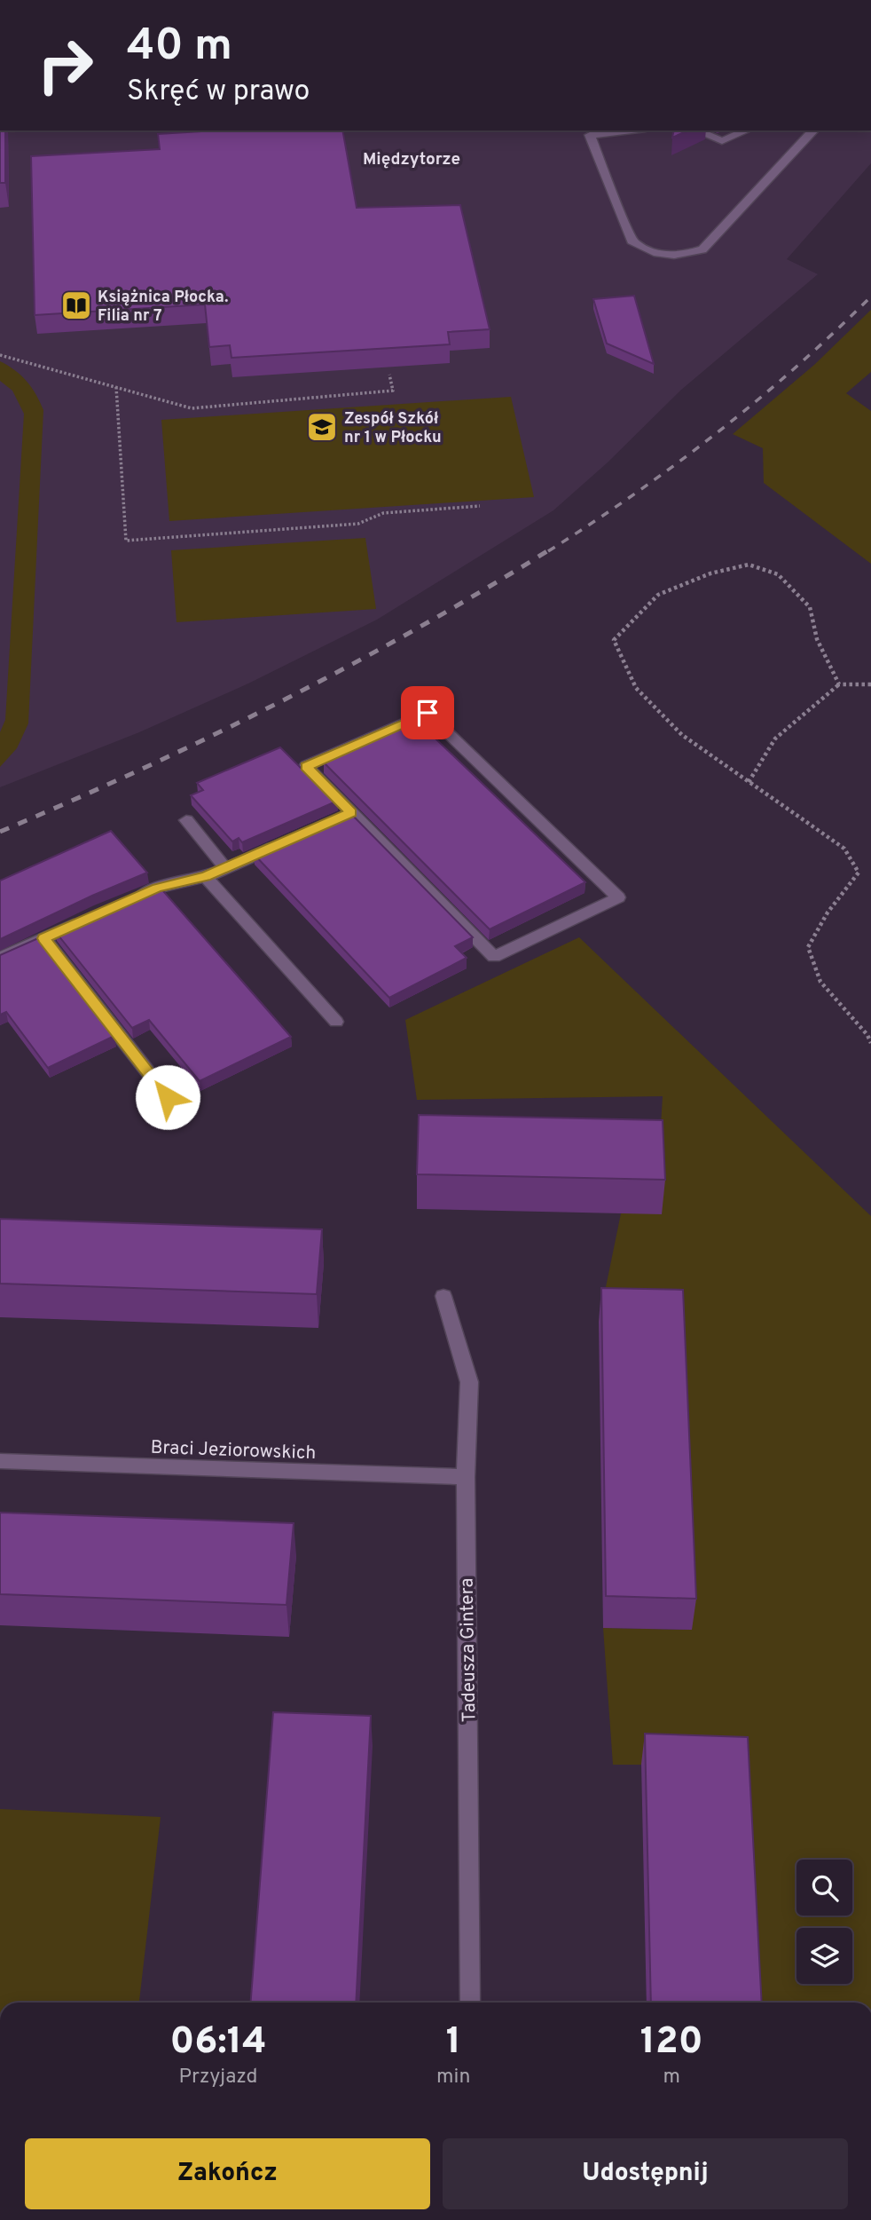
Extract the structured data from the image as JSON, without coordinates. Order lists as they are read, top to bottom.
{
  "streets": {
    "street": ["Braci Jeziorowskich", "Tadeusza Gintera"]
  },
  "crossings": [
    ["Braci Jeziorowskich", "Tadeusza Gintera"]
  ],
  "districts": ["Międzytorze"],
  "places": {
    "library": ["Książnica Płocka. Filia nr 7"],
    "school or university": ["Zespół Szkół nr 1 w Płocku"]
  },
  "page": {
    "turn": ["40 m", "Skręć w prawo"],
    "eta": [
      "06:14",
      "Przyjazd",
      "1",
      "min",
      "120",
      "m"
    ],
    "buttons": ["Zakończ", "Udostępnij"]
  }
}
